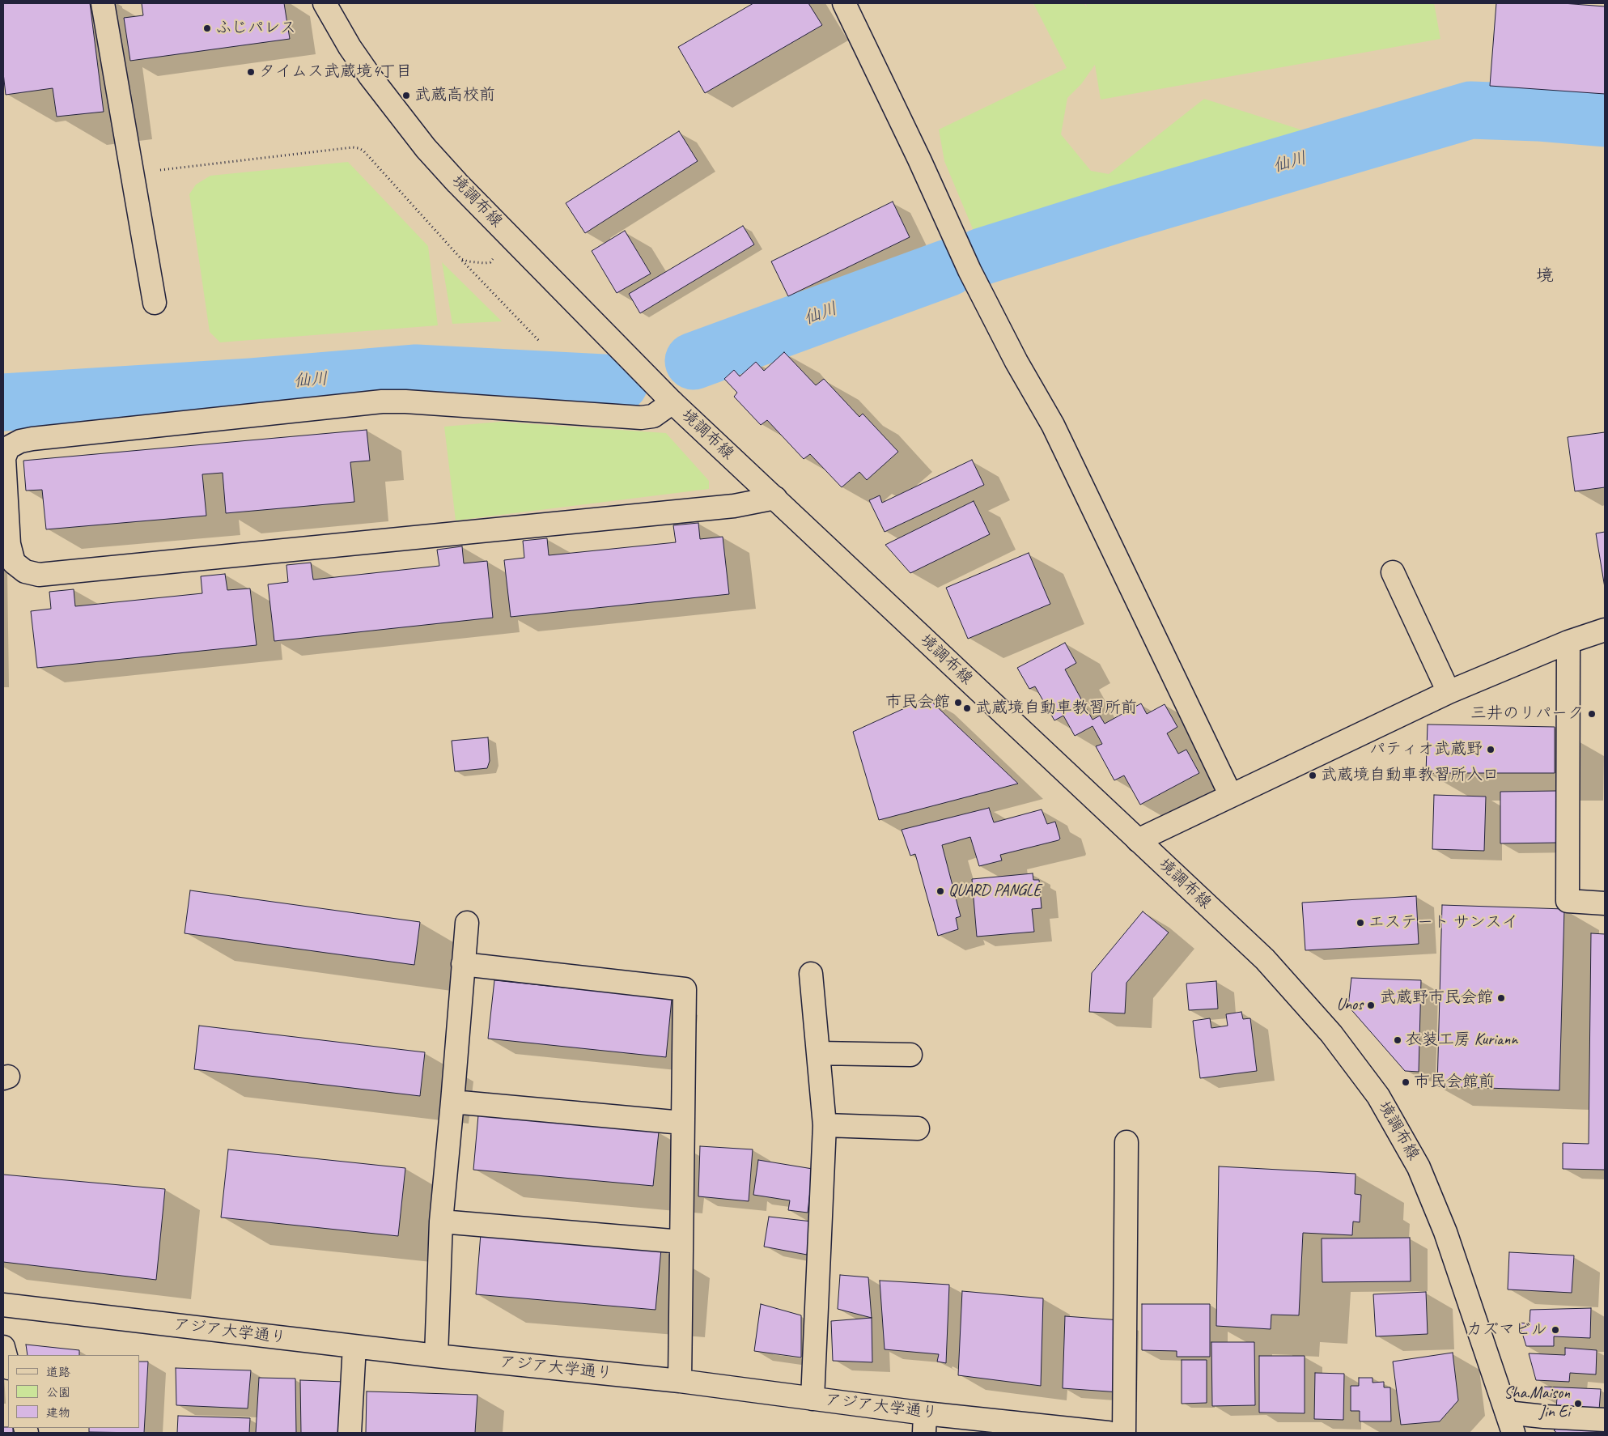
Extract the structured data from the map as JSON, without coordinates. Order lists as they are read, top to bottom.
{
  "streets": {
    "street": ["境調布線", "アジア大学通り"]
  },
  "districts": ["境"],
  "water": ["仙川"],
  "places": [
    "ふじパレス",
    "タイムス武蔵境4丁目",
    "武蔵高校前",
    "市民会館",
    "武蔵境自動車教習所前",
    "三井のリパーク",
    "パティオ武蔵野",
    "武蔵境自動車教習所入口",
    "QUARD PANGLE",
    "エステート サンスイ",
    "武蔵野市民会館",
    "Unos",
    "衣装工房 Kuriann",
    "市民会館前",
    "カズマビル",
    "Sha.Maison Jin Ei"
  ],
  "legend": ["道路", "公園", "建物"]
}
